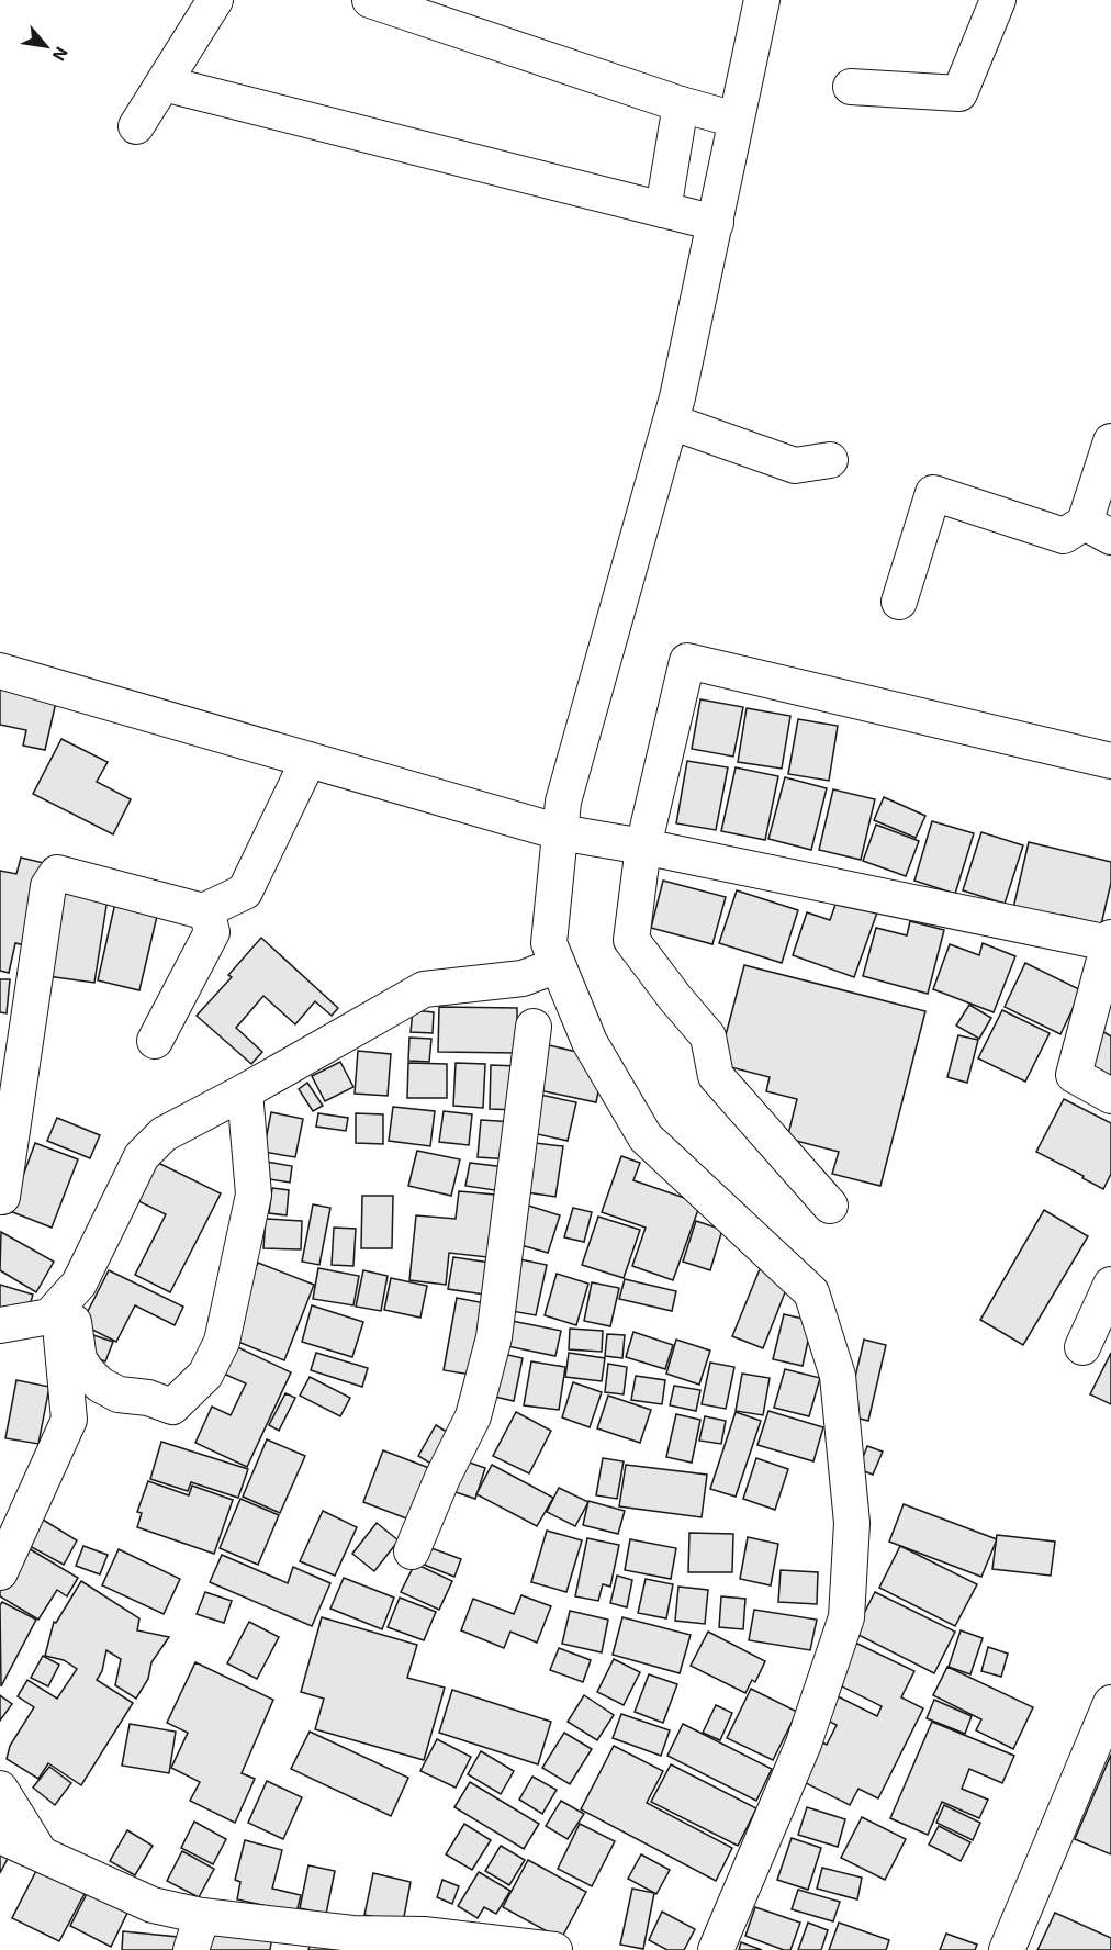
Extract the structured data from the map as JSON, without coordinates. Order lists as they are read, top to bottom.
{
  "north": "bottom right"
}
